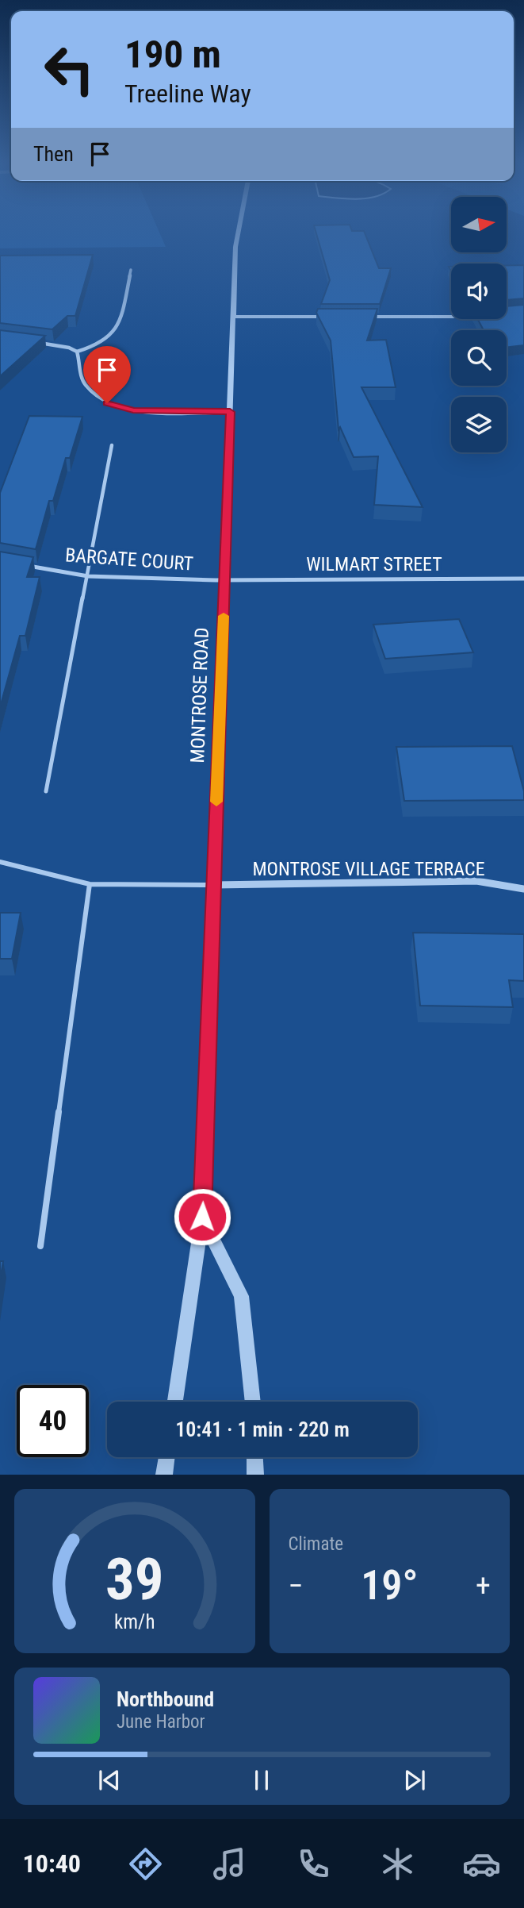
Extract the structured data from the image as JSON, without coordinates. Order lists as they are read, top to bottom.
{
  "streets": {
    "street": [
      "BARGATE COURT",
      "WILMART STREET",
      "MONTROSE ROAD",
      "MONTROSE VILLAGE TERRACE"
    ]
  },
  "crossings": [
    ["BARGATE COURT", "WILMART STREET"],
    ["BARGATE COURT", "MONTROSE ROAD"],
    ["WILMART STREET", "MONTROSE ROAD"],
    ["MONTROSE ROAD", "MONTROSE VILLAGE TERRACE"]
  ],
  "north": "right",
  "page": {
    "turn": ["190 m", "Treeline Way"],
    "then": "Then",
    "limit": "40",
    "trip": "10:41 · 1 min · 220 m",
    "tile": "Climate",
    "heat": ["−", "19°", "+"],
    "song": ["Northbound", "June Harbor"],
    "tabs": "10:40",
    "gauge": ["39", "km/h"]
  }
}
